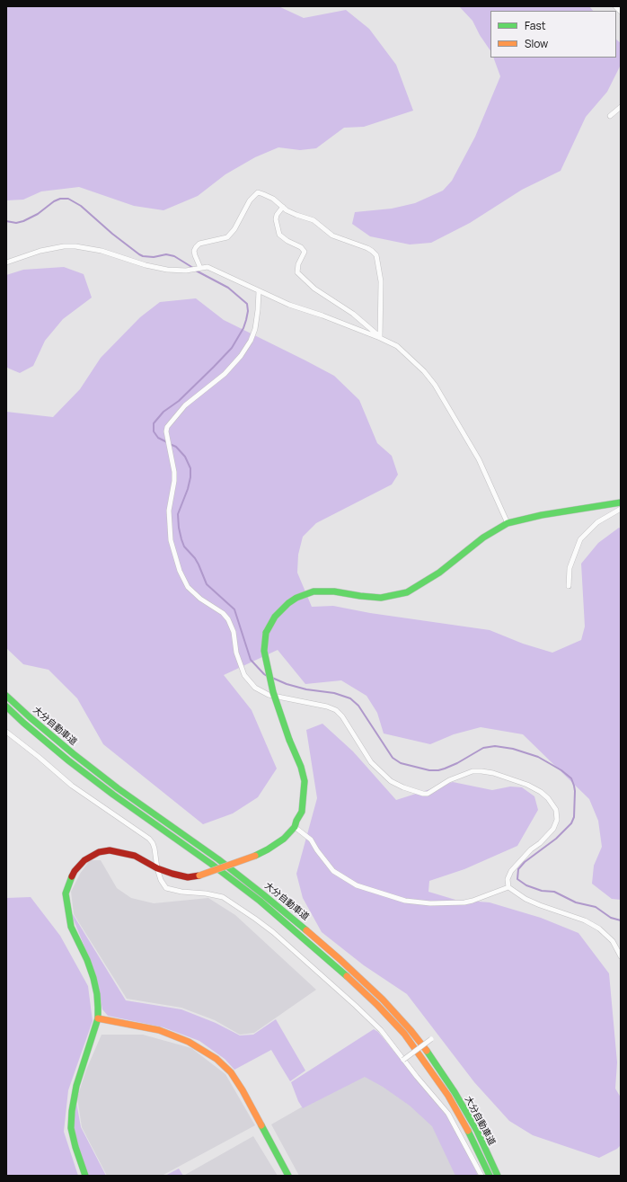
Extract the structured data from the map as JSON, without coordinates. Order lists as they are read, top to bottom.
{
  "streets": {
    "main road": ["大分自動車道"]
  },
  "legend": ["Fast", "Slow"]
}
